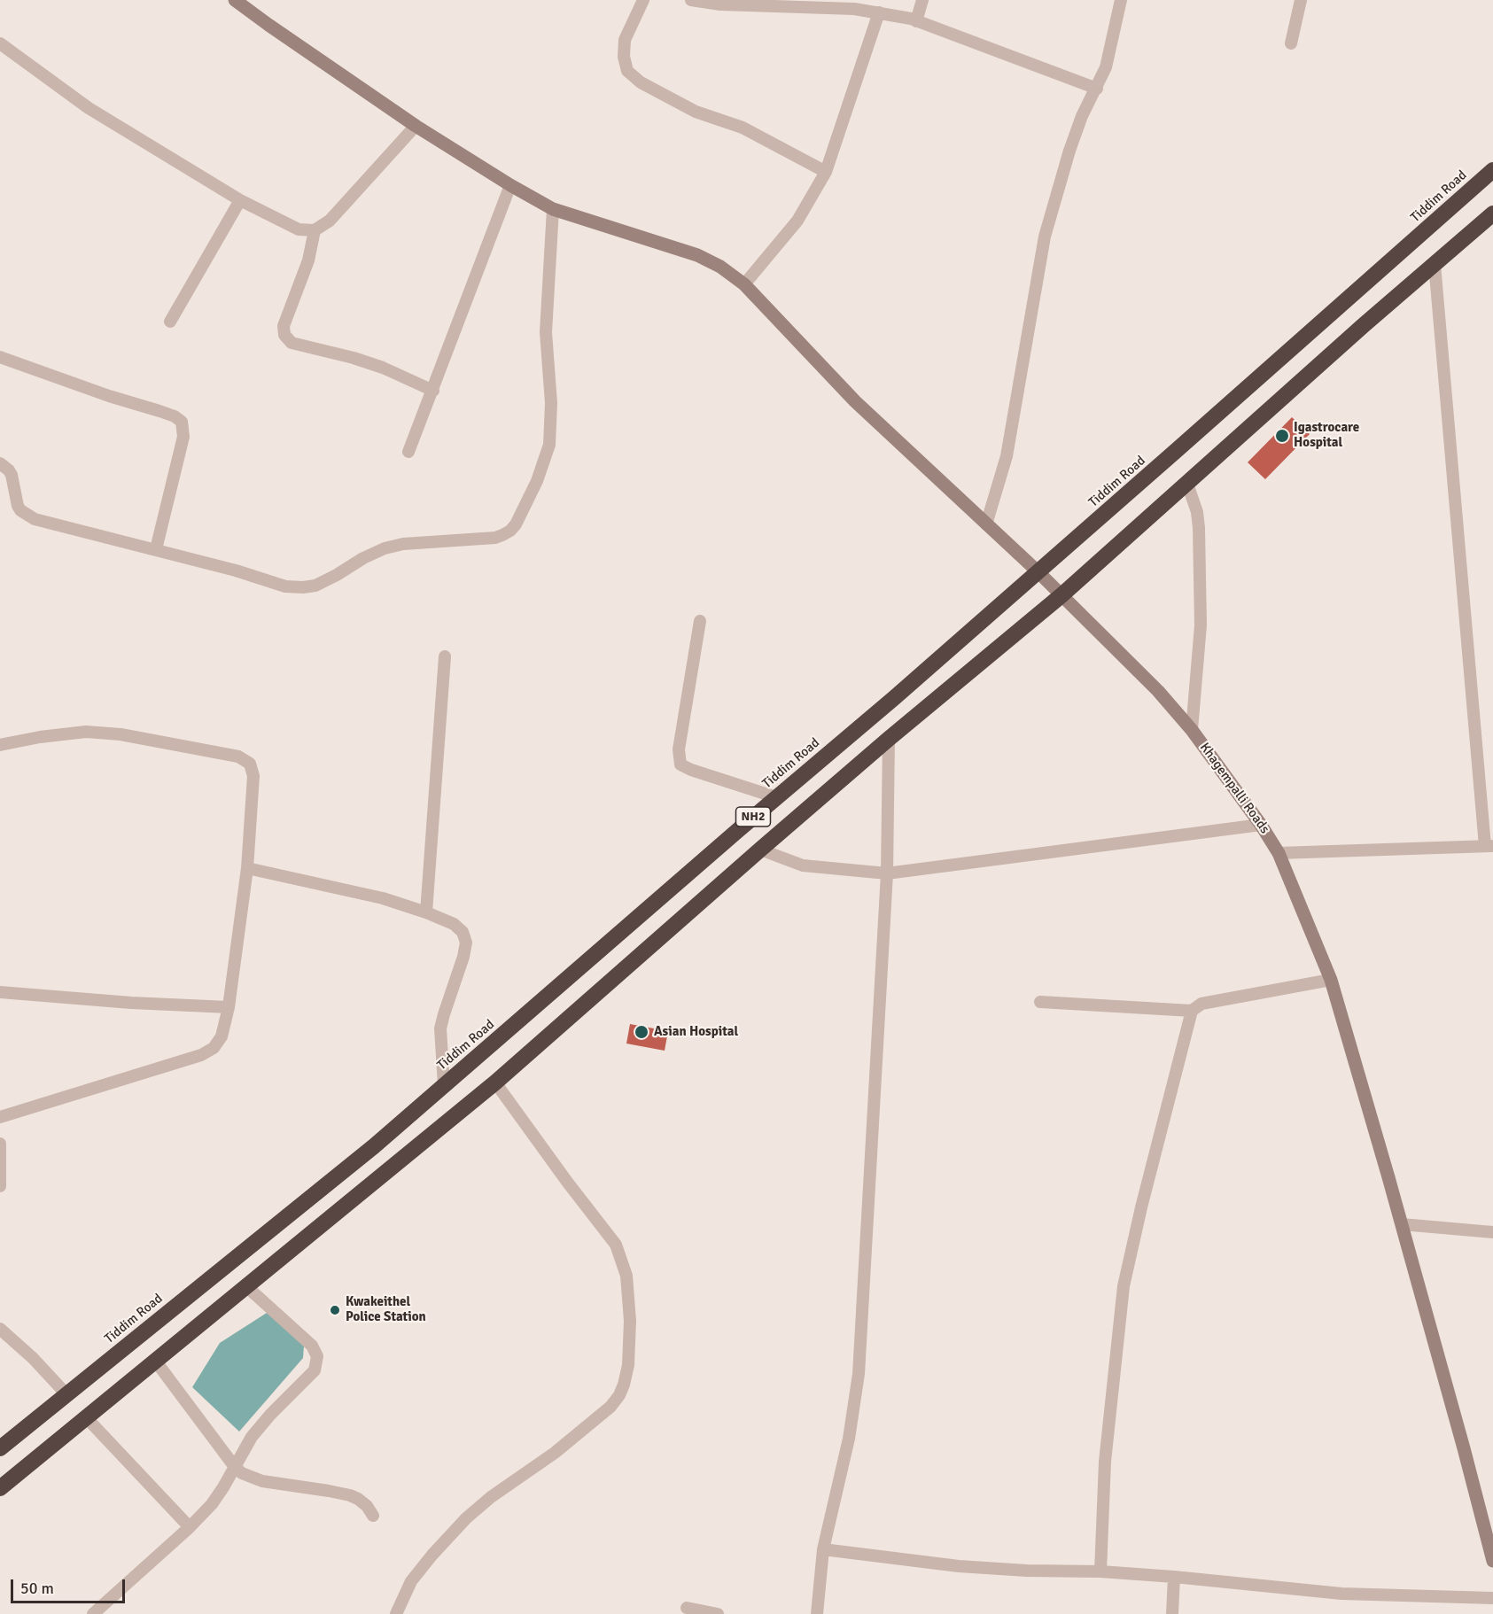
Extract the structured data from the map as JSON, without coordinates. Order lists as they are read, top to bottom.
{
  "streets": {
    "highway": ["Tiddim Road", "NH2"],
    "street": ["Khagempalli Roads"]
  },
  "crossings": [
    ["Tiddim Road", "Khagempalli Roads"],
    ["Khagempalli Roads", "NH2"]
  ],
  "places": ["Igastrocare Hospital", "Asian Hospital", "Kwakeithel Police Station"],
  "scale_bar": "50 m"
}
